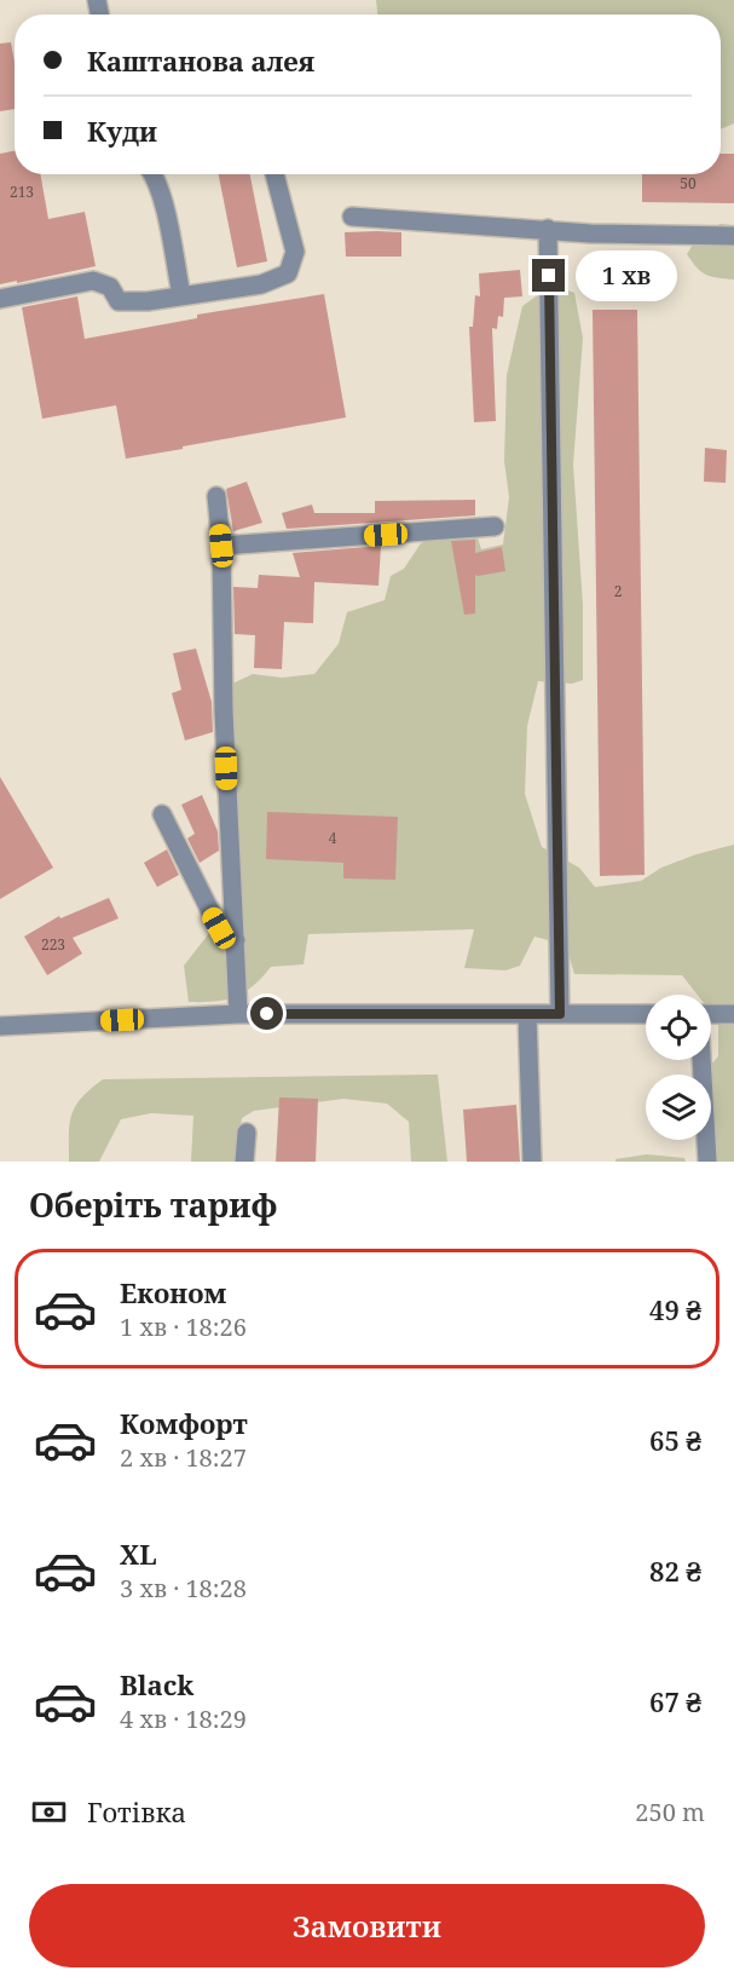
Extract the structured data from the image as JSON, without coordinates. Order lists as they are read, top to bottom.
{
  "house_numbers": [
    "50",
    "213",
    "2",
    "4",
    "223"
  ],
  "page": {
    "banner": ["Каштанова алея", "Куди"],
    "bubble": "1 хв",
    "heading": "Оберіть тариф",
    "list": [
      {
        "name": "Економ",
        "note": "1 хв · 18:26",
        "value": "49 ₴"
      },
      {
        "name": "Комфорт",
        "note": "2 хв · 18:27",
        "value": "65 ₴"
      },
      {
        "name": "XL",
        "note": "3 хв · 18:28",
        "value": "82 ₴"
      },
      {
        "name": "Black",
        "note": "4 хв · 18:29",
        "value": "67 ₴"
      }
    ],
    "pay": ["Готівка", "250 m"],
    "buttons": "Замовити"
  }
}
